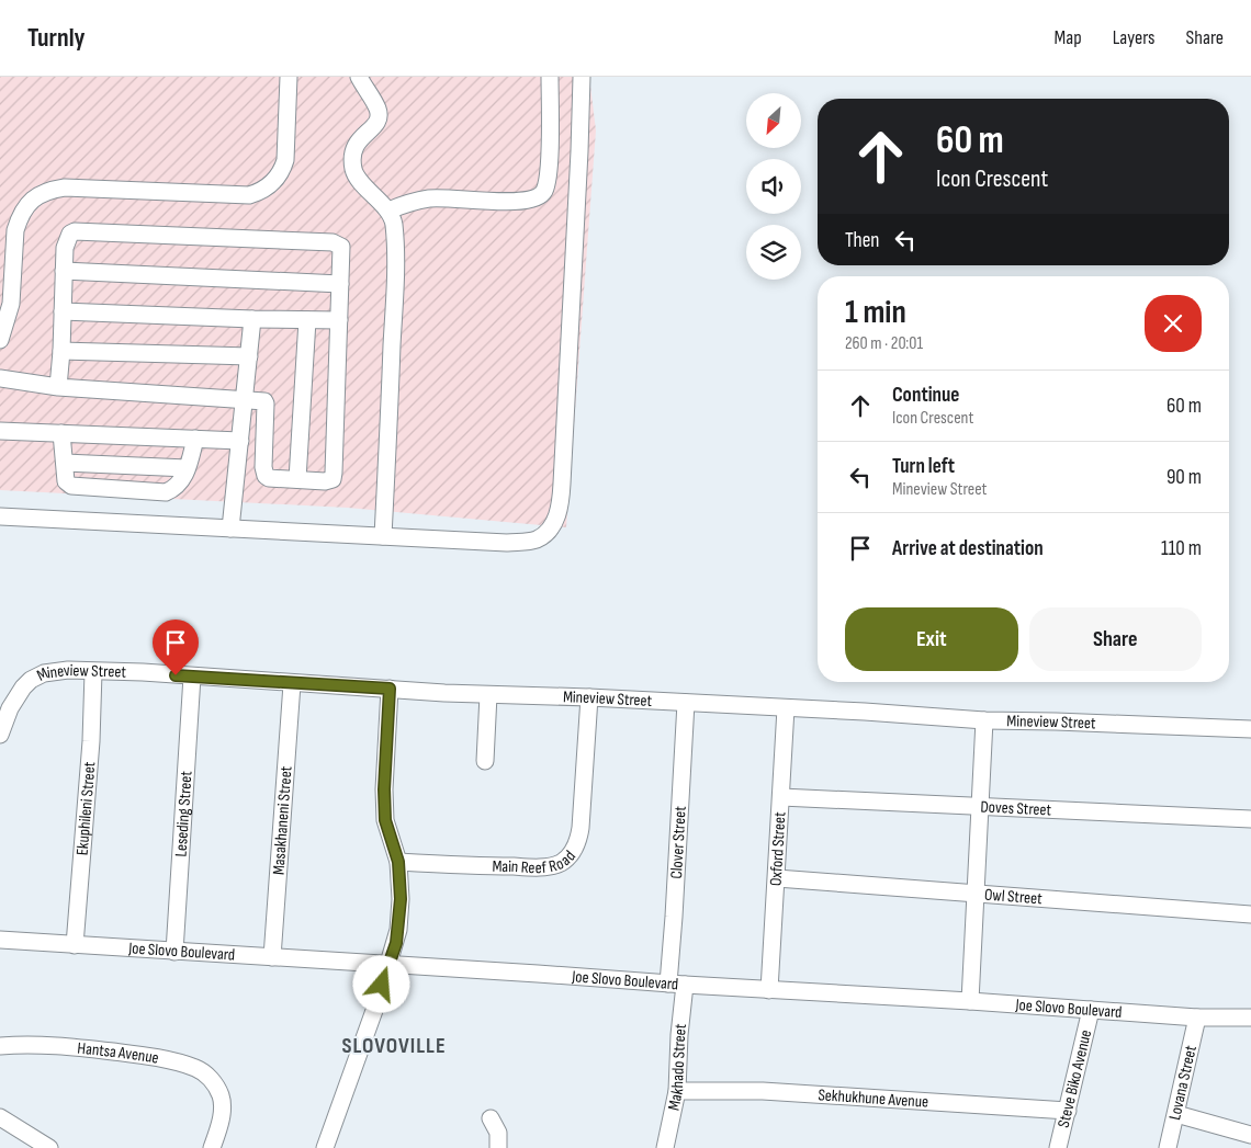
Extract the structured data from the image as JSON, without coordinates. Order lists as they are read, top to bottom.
{
  "streets": {
    "street": [
      "Mineview Street",
      "Ekuphileni Street",
      "Doves Street",
      "Leseding Street",
      "Masakhaneni Street",
      "Clover Street",
      "Oxford Street",
      "Main Reef Road",
      "Owl Street",
      "Joe Slovo Boulevard",
      "Hantsa Avenue",
      "Makhado Street",
      "Steve Biko Avenue",
      "Lovana Street",
      "Sekhukhune Avenue"
    ]
  },
  "crossings": [
    ["Mineview Street", "Ekuphileni Street"],
    ["Mineview Street", "Leseding Street"],
    ["Mineview Street", "Masakhaneni Street"],
    ["Mineview Street", "Clover Street"],
    ["Mineview Street", "Oxford Street"],
    ["Mineview Street", "Main Reef Road"],
    ["Ekuphileni Street", "Joe Slovo Boulevard"],
    ["Doves Street", "Oxford Street"],
    ["Leseding Street", "Joe Slovo Boulevard"],
    ["Masakhaneni Street", "Joe Slovo Boulevard"],
    ["Clover Street", "Joe Slovo Boulevard"],
    ["Clover Street", "Makhado Street"],
    ["Oxford Street", "Owl Street"],
    ["Oxford Street", "Joe Slovo Boulevard"],
    ["Joe Slovo Boulevard", "Makhado Street"],
    ["Joe Slovo Boulevard", "Steve Biko Avenue"],
    ["Joe Slovo Boulevard", "Lovana Street"],
    ["Makhado Street", "Sekhukhune Avenue"],
    ["Steve Biko Avenue", "Sekhukhune Avenue"]
  ],
  "districts": ["SLOVOVILLE"],
  "north": "bottom left",
  "page": {
    "header": "Turnly",
    "nav": ["Map", "Layers", "Share"],
    "turn": ["60 m", "Icon Crescent"],
    "then": "Then",
    "heading": ["1 min", "260 m · 20:01"],
    "list": [
      {
        "name": "Continue",
        "note": "Icon Crescent",
        "value": "60 m"
      },
      {
        "name": "Turn left",
        "note": "Mineview Street",
        "value": "90 m"
      },
      {
        "name": "Arrive at destination",
        "value": "110 m"
      }
    ],
    "buttons": ["Exit", "Share"]
  }
}
